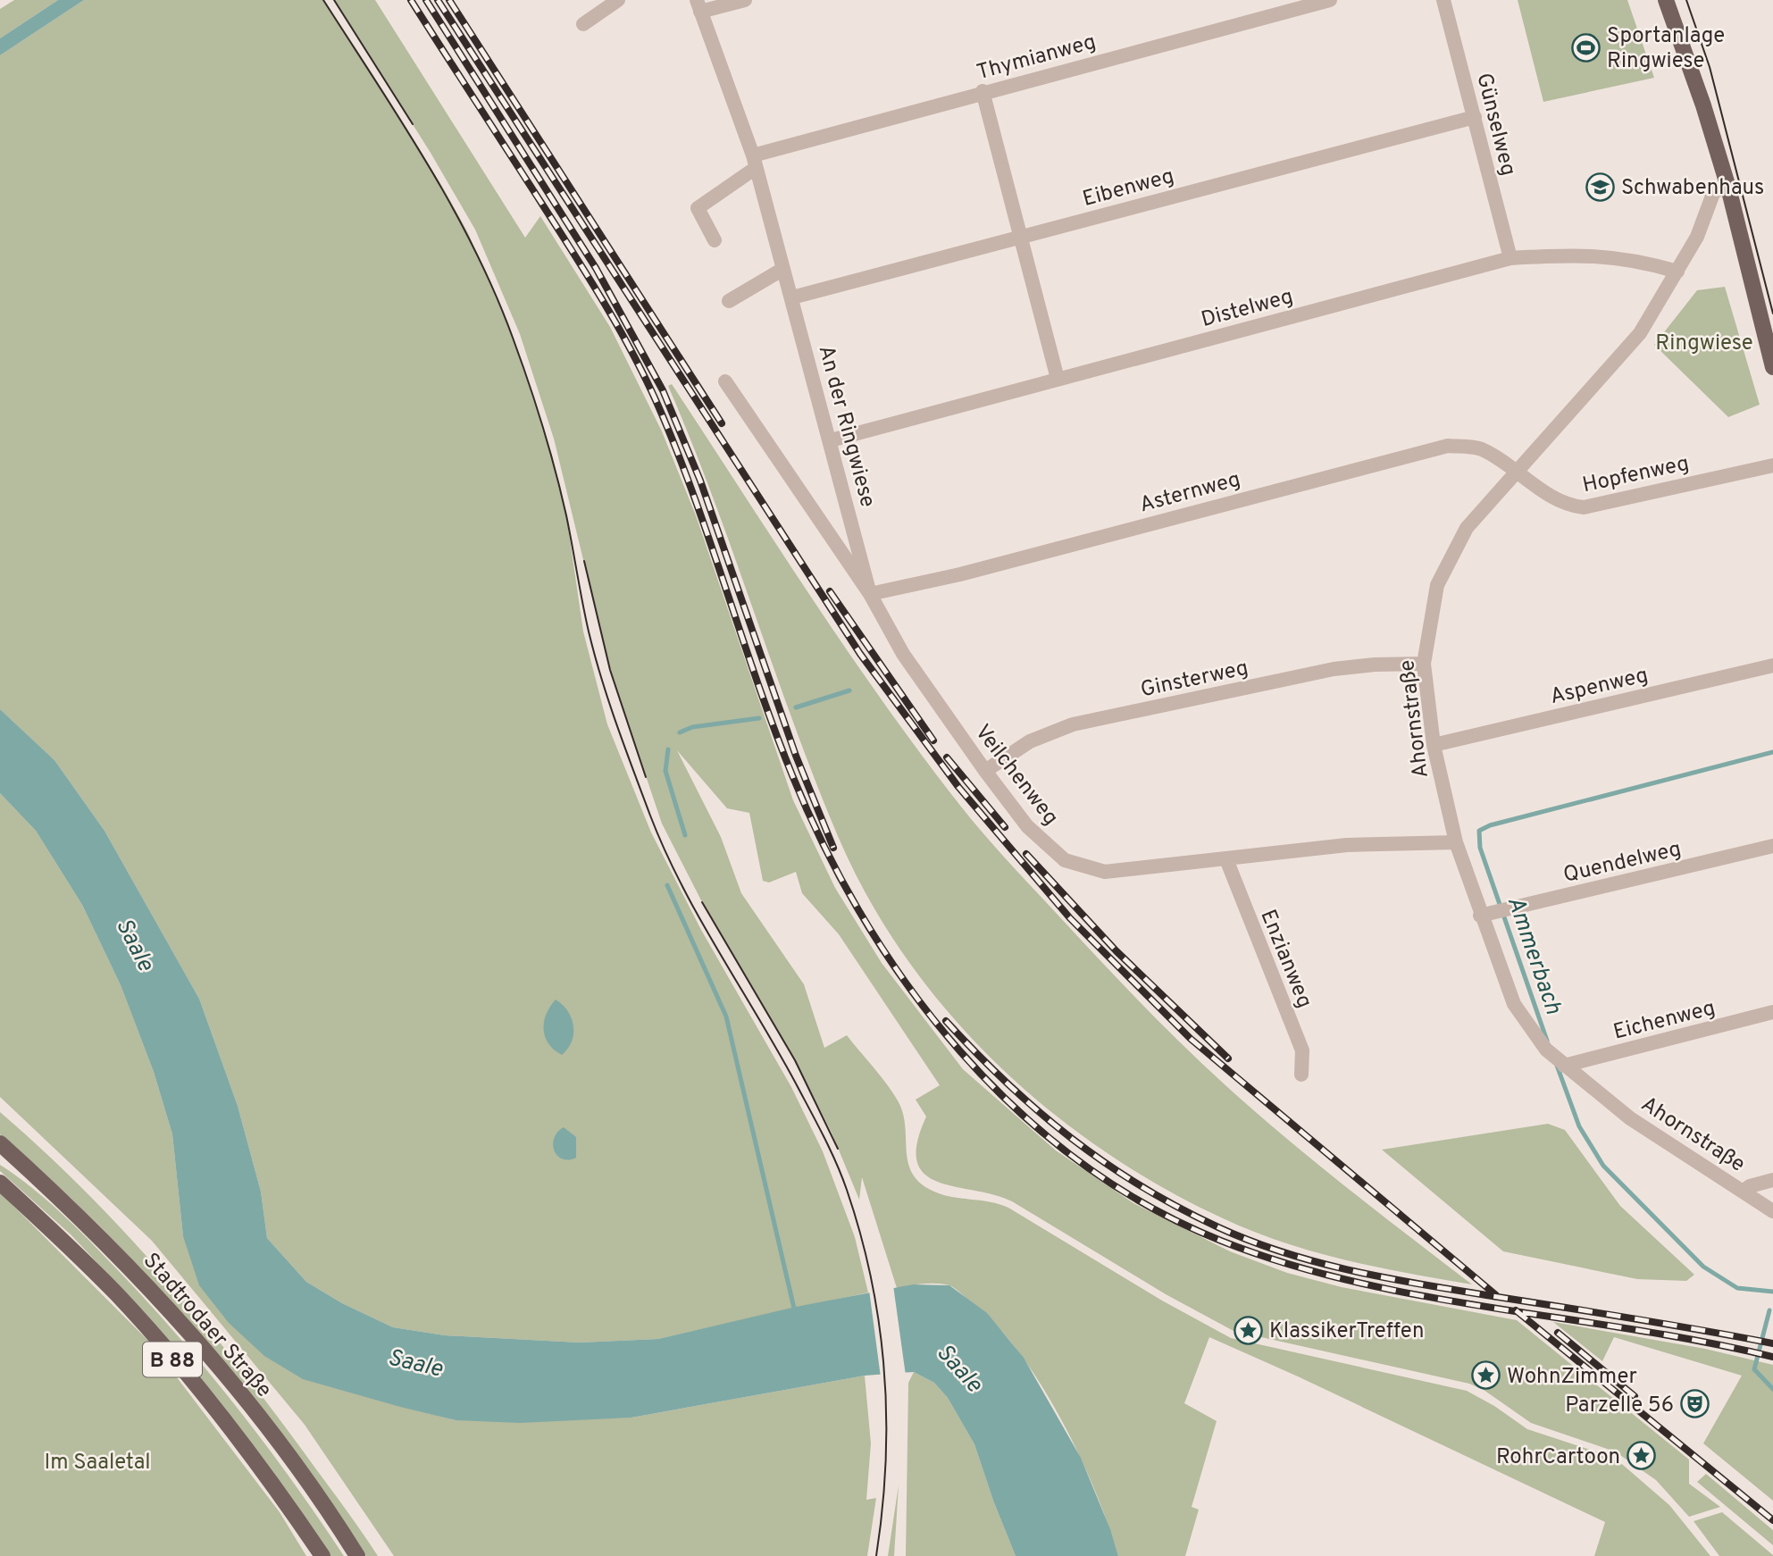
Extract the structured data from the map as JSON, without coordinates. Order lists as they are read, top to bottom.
{
  "streets": {
    "main road": ["Stadtrodaer Straße", "B 88"],
    "street": [
      "Thymianweg",
      "Günselweg",
      "Eibenweg",
      "Distelweg",
      "An der Ringwiese",
      "Hopfenweg",
      "Asternweg",
      "Ginsterweg",
      "Aspenweg",
      "Ahornstraße",
      "Veilchenweg",
      "Quendelweg",
      "Enzianweg",
      "Eichenweg"
    ]
  },
  "crossings": [
    ["Thymianweg", "An der Ringwiese"],
    ["Günselweg", "Eibenweg"],
    ["Günselweg", "Distelweg"],
    ["Eibenweg", "An der Ringwiese"],
    ["Distelweg", "An der Ringwiese"],
    ["Distelweg", "Ahornstraße"],
    ["An der Ringwiese", "Asternweg"],
    ["An der Ringwiese", "Veilchenweg"],
    ["Hopfenweg", "Asternweg"],
    ["Hopfenweg", "Ahornstraße"],
    ["Asternweg", "Ahornstraße"],
    ["Asternweg", "Veilchenweg"],
    ["Ginsterweg", "Ahornstraße"],
    ["Ginsterweg", "Veilchenweg"],
    ["Aspenweg", "Ahornstraße"],
    ["Ahornstraße", "Veilchenweg"],
    ["Ahornstraße", "Quendelweg"],
    ["Ahornstraße", "Eichenweg"],
    ["Veilchenweg", "Enzianweg"]
  ],
  "water": ["Saale", "Ammerbach"],
  "parks": ["Ringwiese", "Im Saaletal"],
  "places": {
    "sports": ["Sportanlage Ringwiese"],
    "school or university": ["Schwabenhaus"],
    "place": ["KlassikerTreffen", "WohnZimmer", "RohrCartoon"],
    "theatre": ["Parzelle 56"]
  }
}
